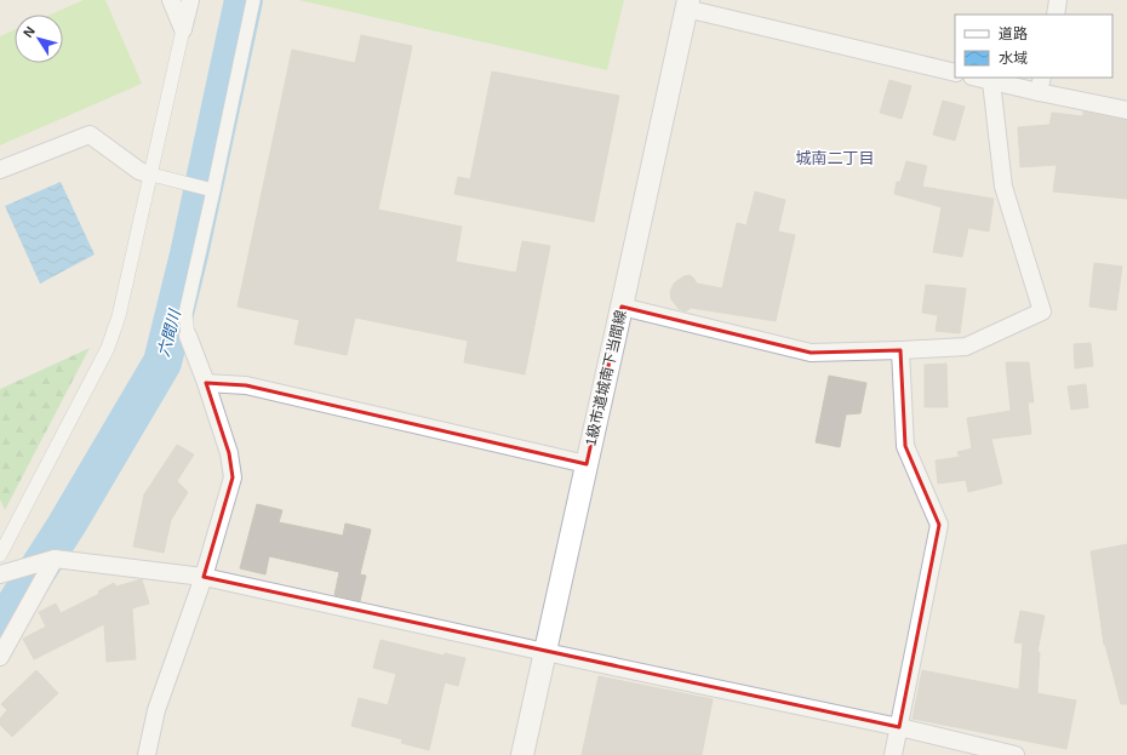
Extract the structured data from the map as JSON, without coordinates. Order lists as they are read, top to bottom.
{
  "streets": {
    "street": ["1級市道城南下当間線"]
  },
  "districts": ["城南二丁目"],
  "water": ["六間川"],
  "legend": ["道路", "水域"],
  "north": "top left"
}
